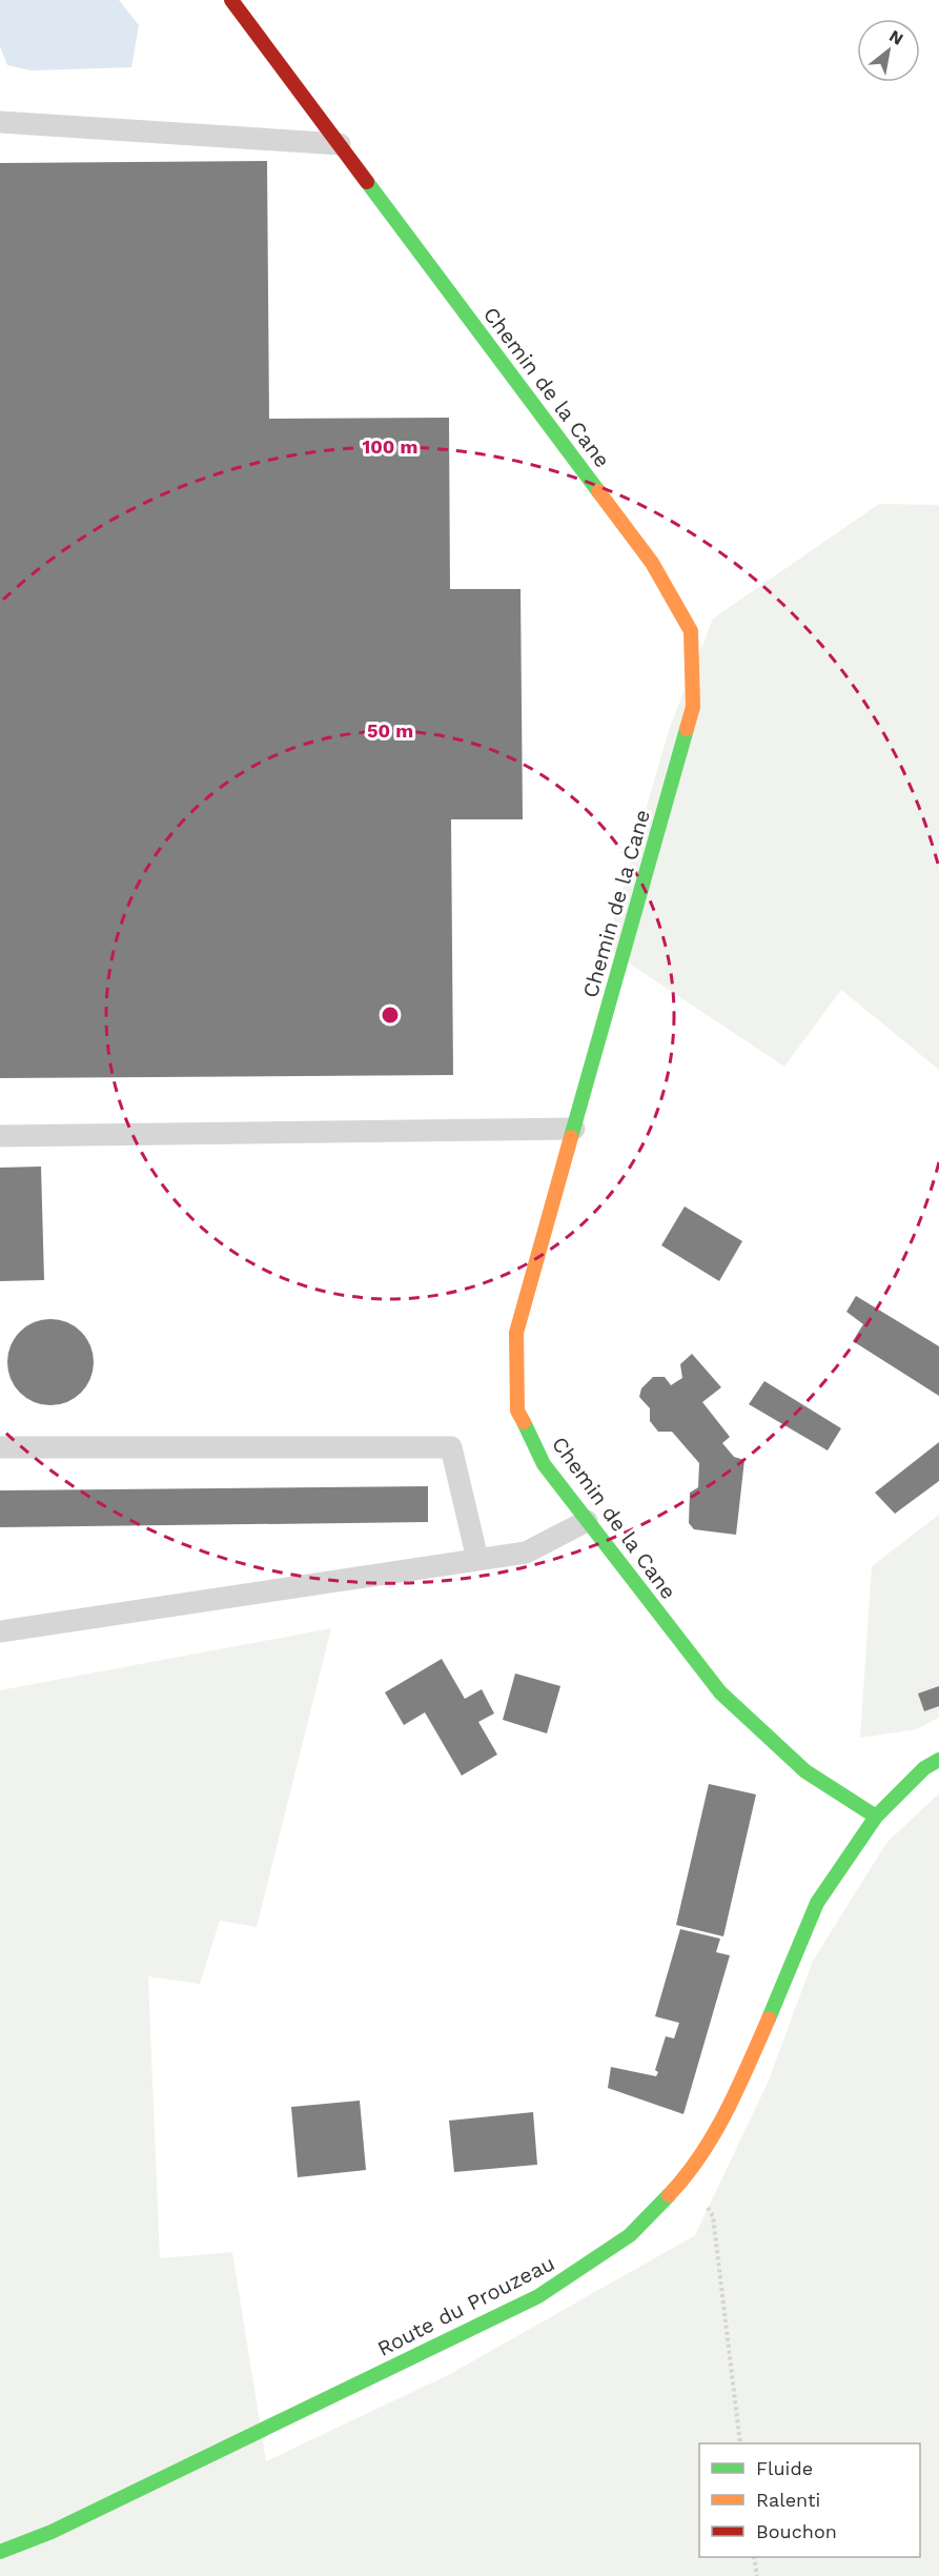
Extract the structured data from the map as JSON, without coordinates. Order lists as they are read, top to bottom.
{
  "streets": {
    "street": ["Chemin de la Cane", "Route du Prouzeau"]
  },
  "crossings": [
    ["Chemin de la Cane", "Route du Prouzeau"]
  ],
  "legend": ["Fluide", "Ralenti", "Bouchon"],
  "north": "top right",
  "rings": ["100 m", "50 m"]
}
